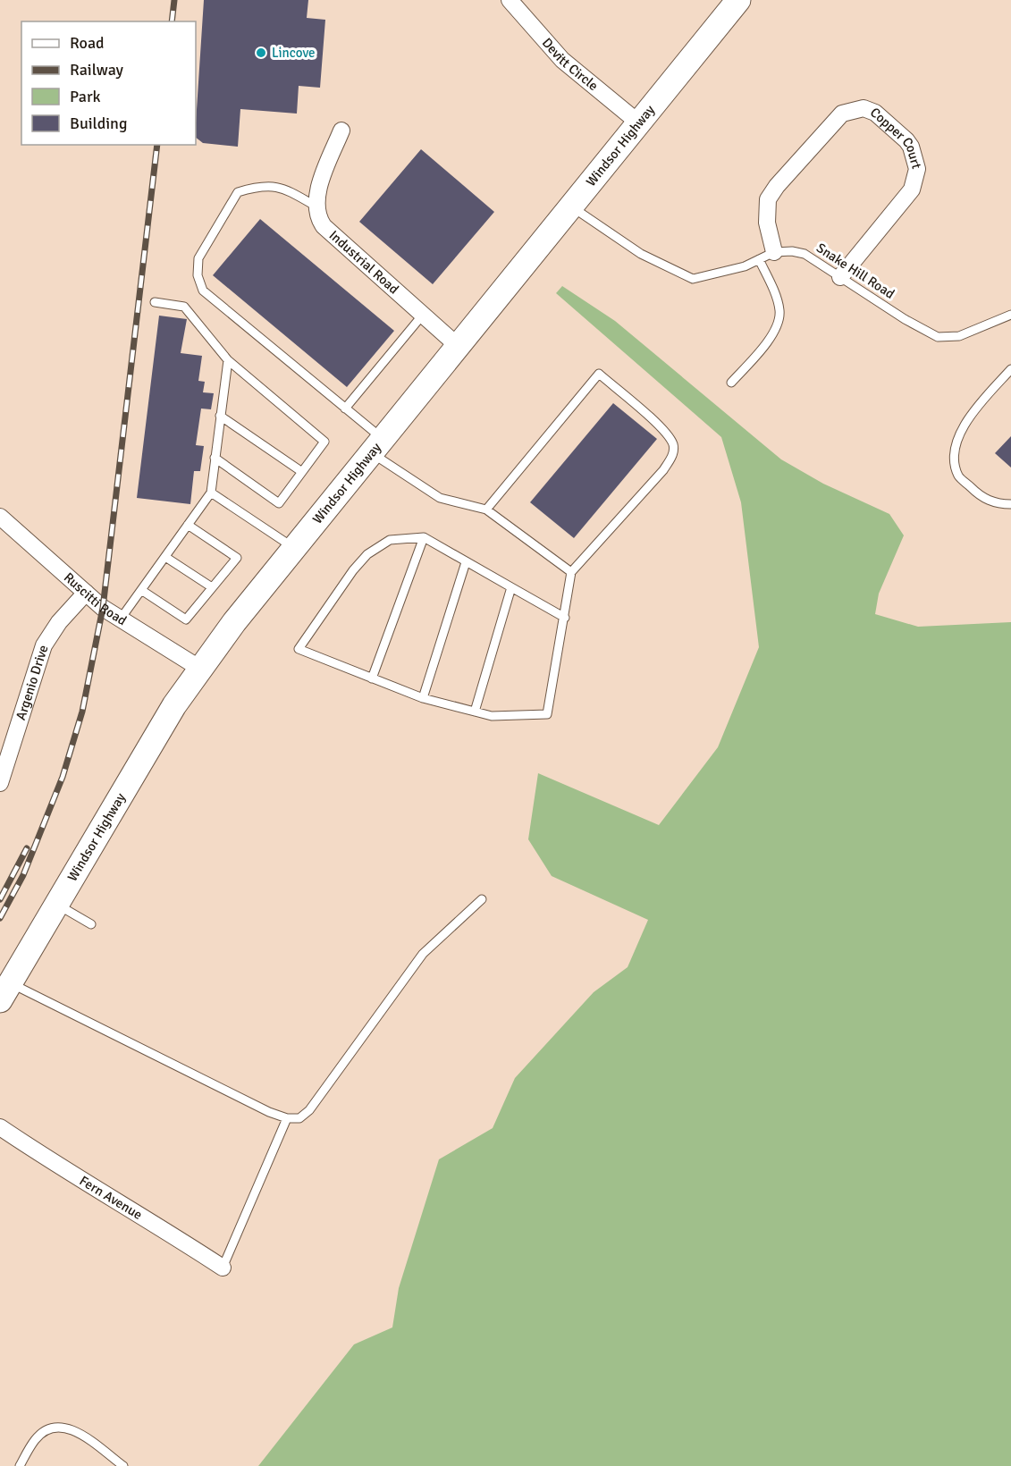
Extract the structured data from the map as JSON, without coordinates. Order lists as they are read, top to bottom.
{
  "streets": {
    "main road": ["Windsor Highway"],
    "street": [
      "Devitt Circle",
      "Copper Court",
      "Industrial Road",
      "Ruscitti Road",
      "Argenio Drive",
      "Fern Avenue"
    ],
    "lane": ["Snake Hill Road"]
  },
  "crossings": [
    ["Devitt Circle", "Windsor Highway"],
    ["Copper Court", "Snake Hill Road"],
    ["Windsor Highway", "Industrial Road"],
    ["Windsor Highway", "Snake Hill Road"],
    ["Windsor Highway", "Ruscitti Road"],
    ["Ruscitti Road", "Argenio Drive"]
  ],
  "places": ["Lincove"],
  "legend": [
    "Road",
    "Railway",
    "Park",
    "Building"
  ]
}
